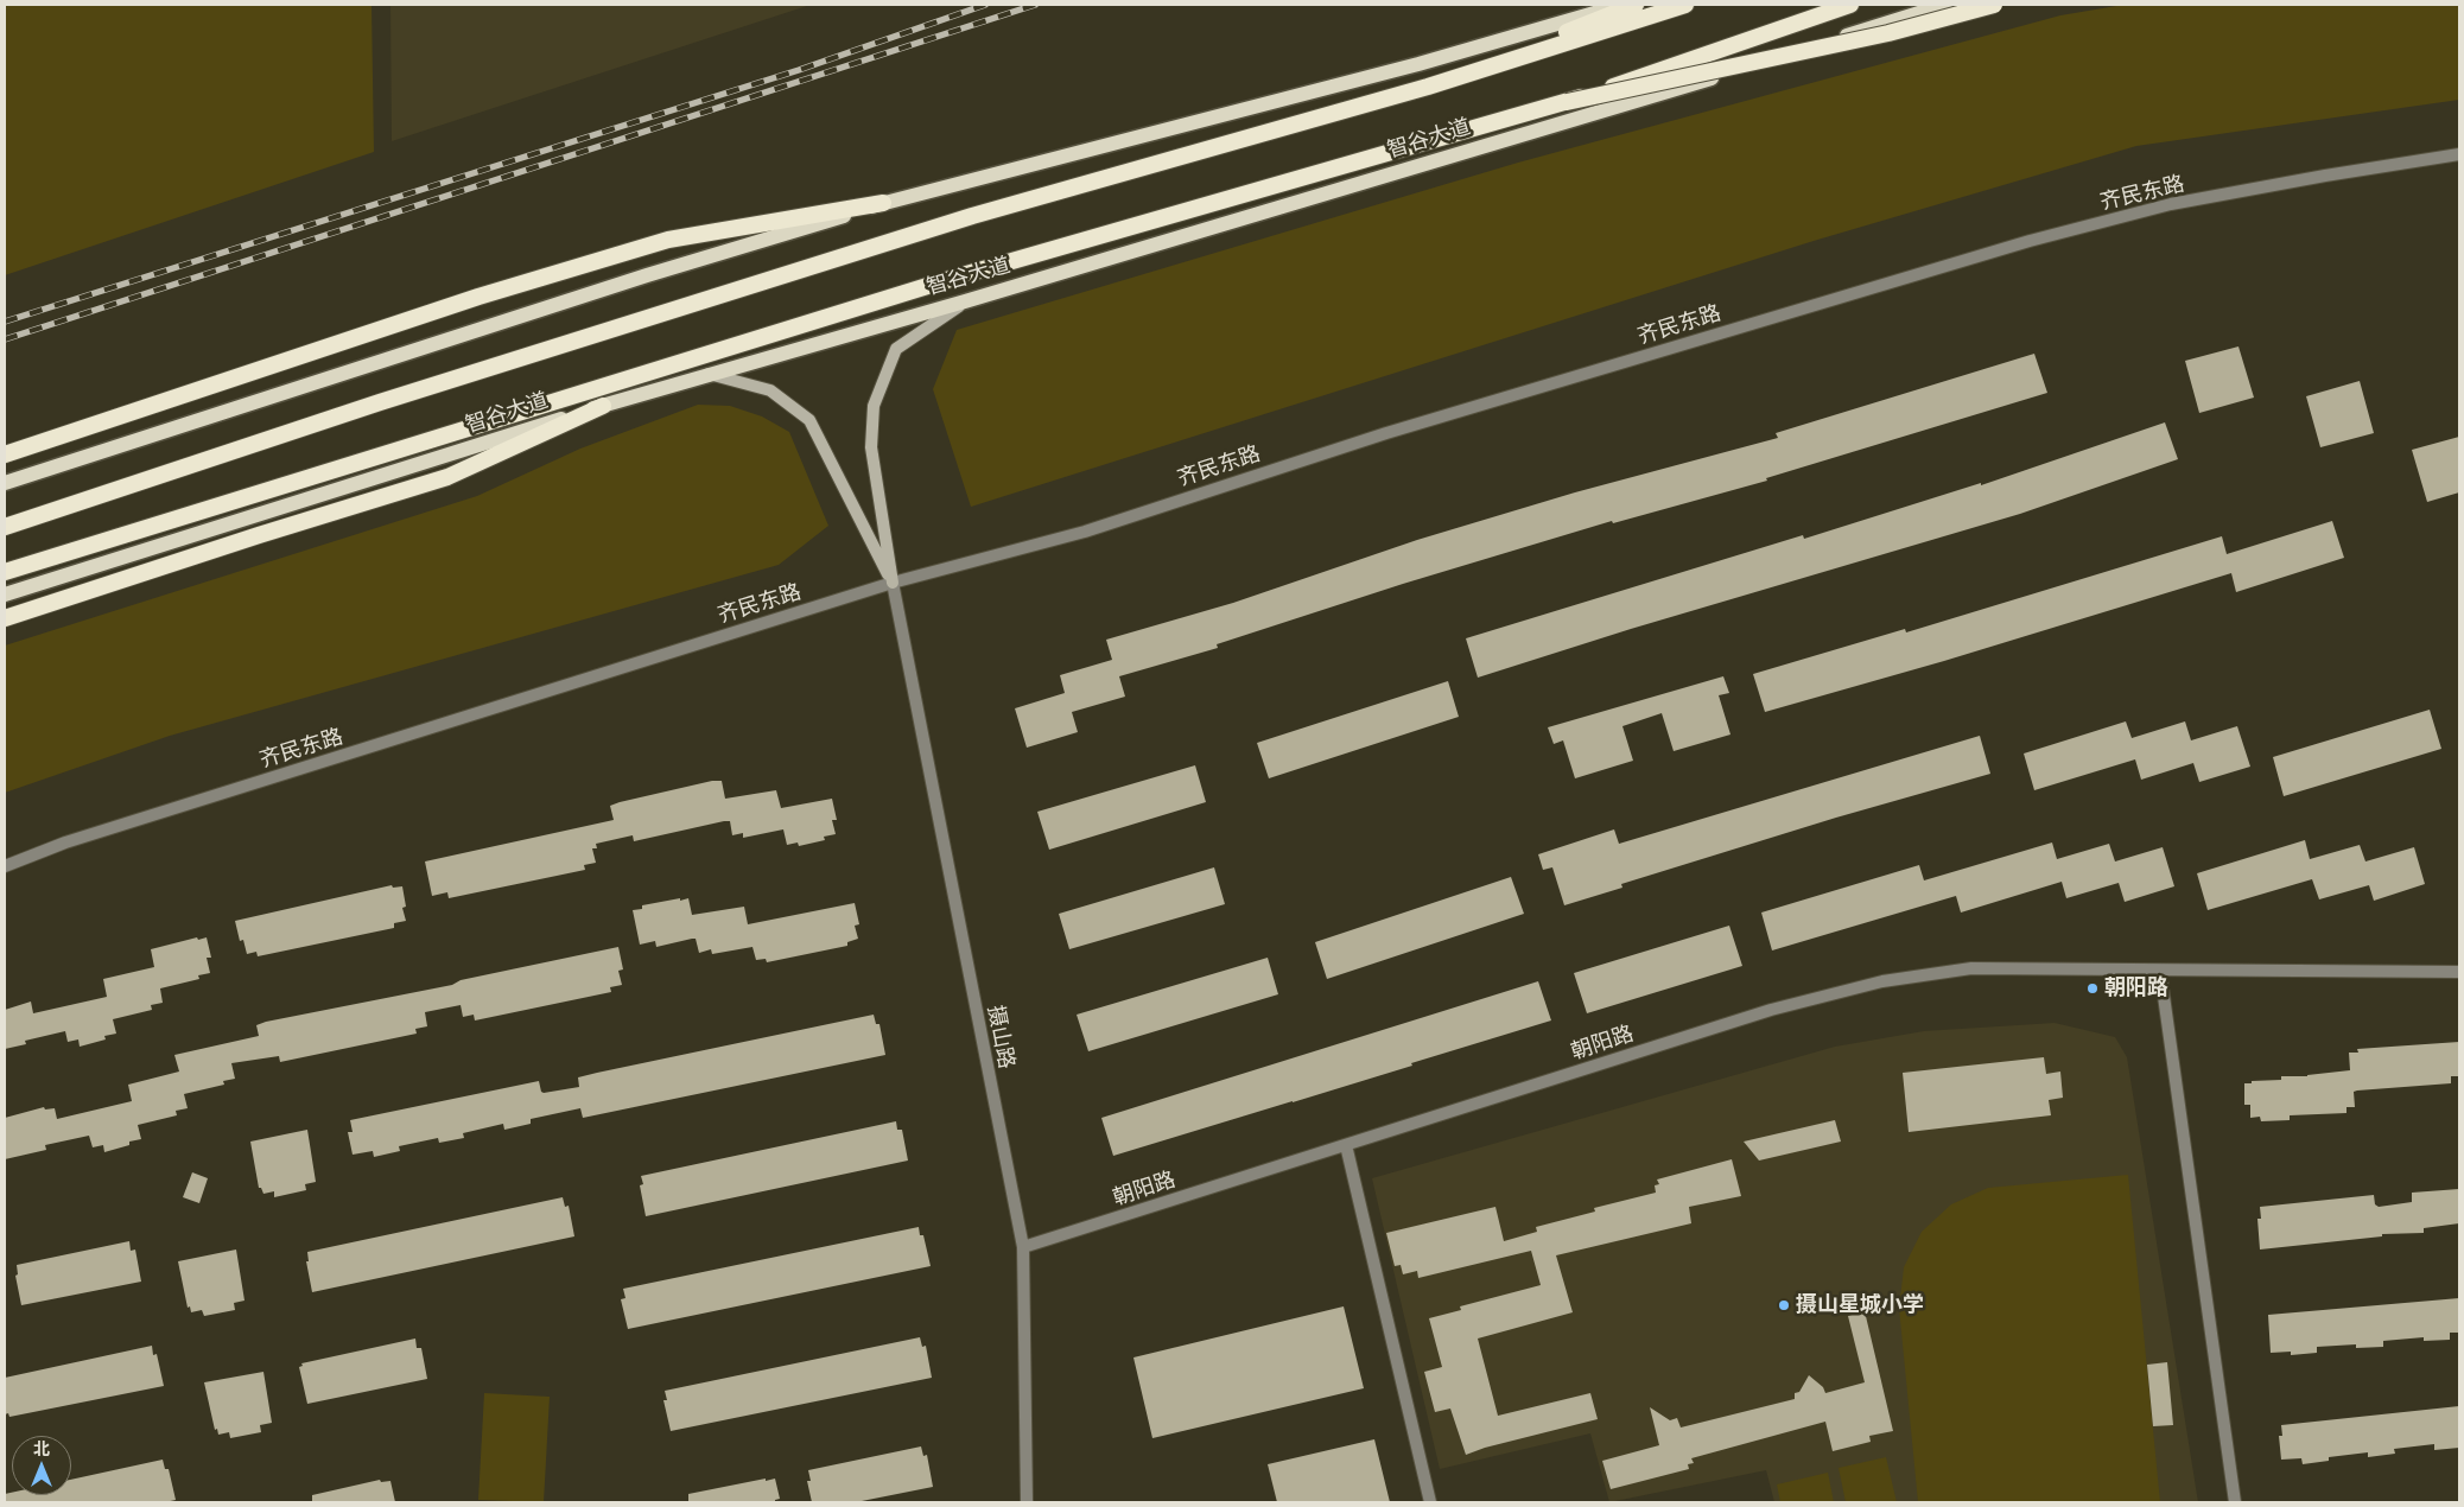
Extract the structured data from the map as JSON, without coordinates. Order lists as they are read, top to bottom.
{
  "streets": {
    "highway": ["智谷大道"],
    "street": ["齐民东路", "摄山路", "朝阳路"]
  },
  "crossings": [
    ["齐民东路", "摄山路"],
    ["摄山路", "朝阳路"]
  ],
  "places": ["朝阳路", "摄山星城小学"],
  "north": "top"
}
